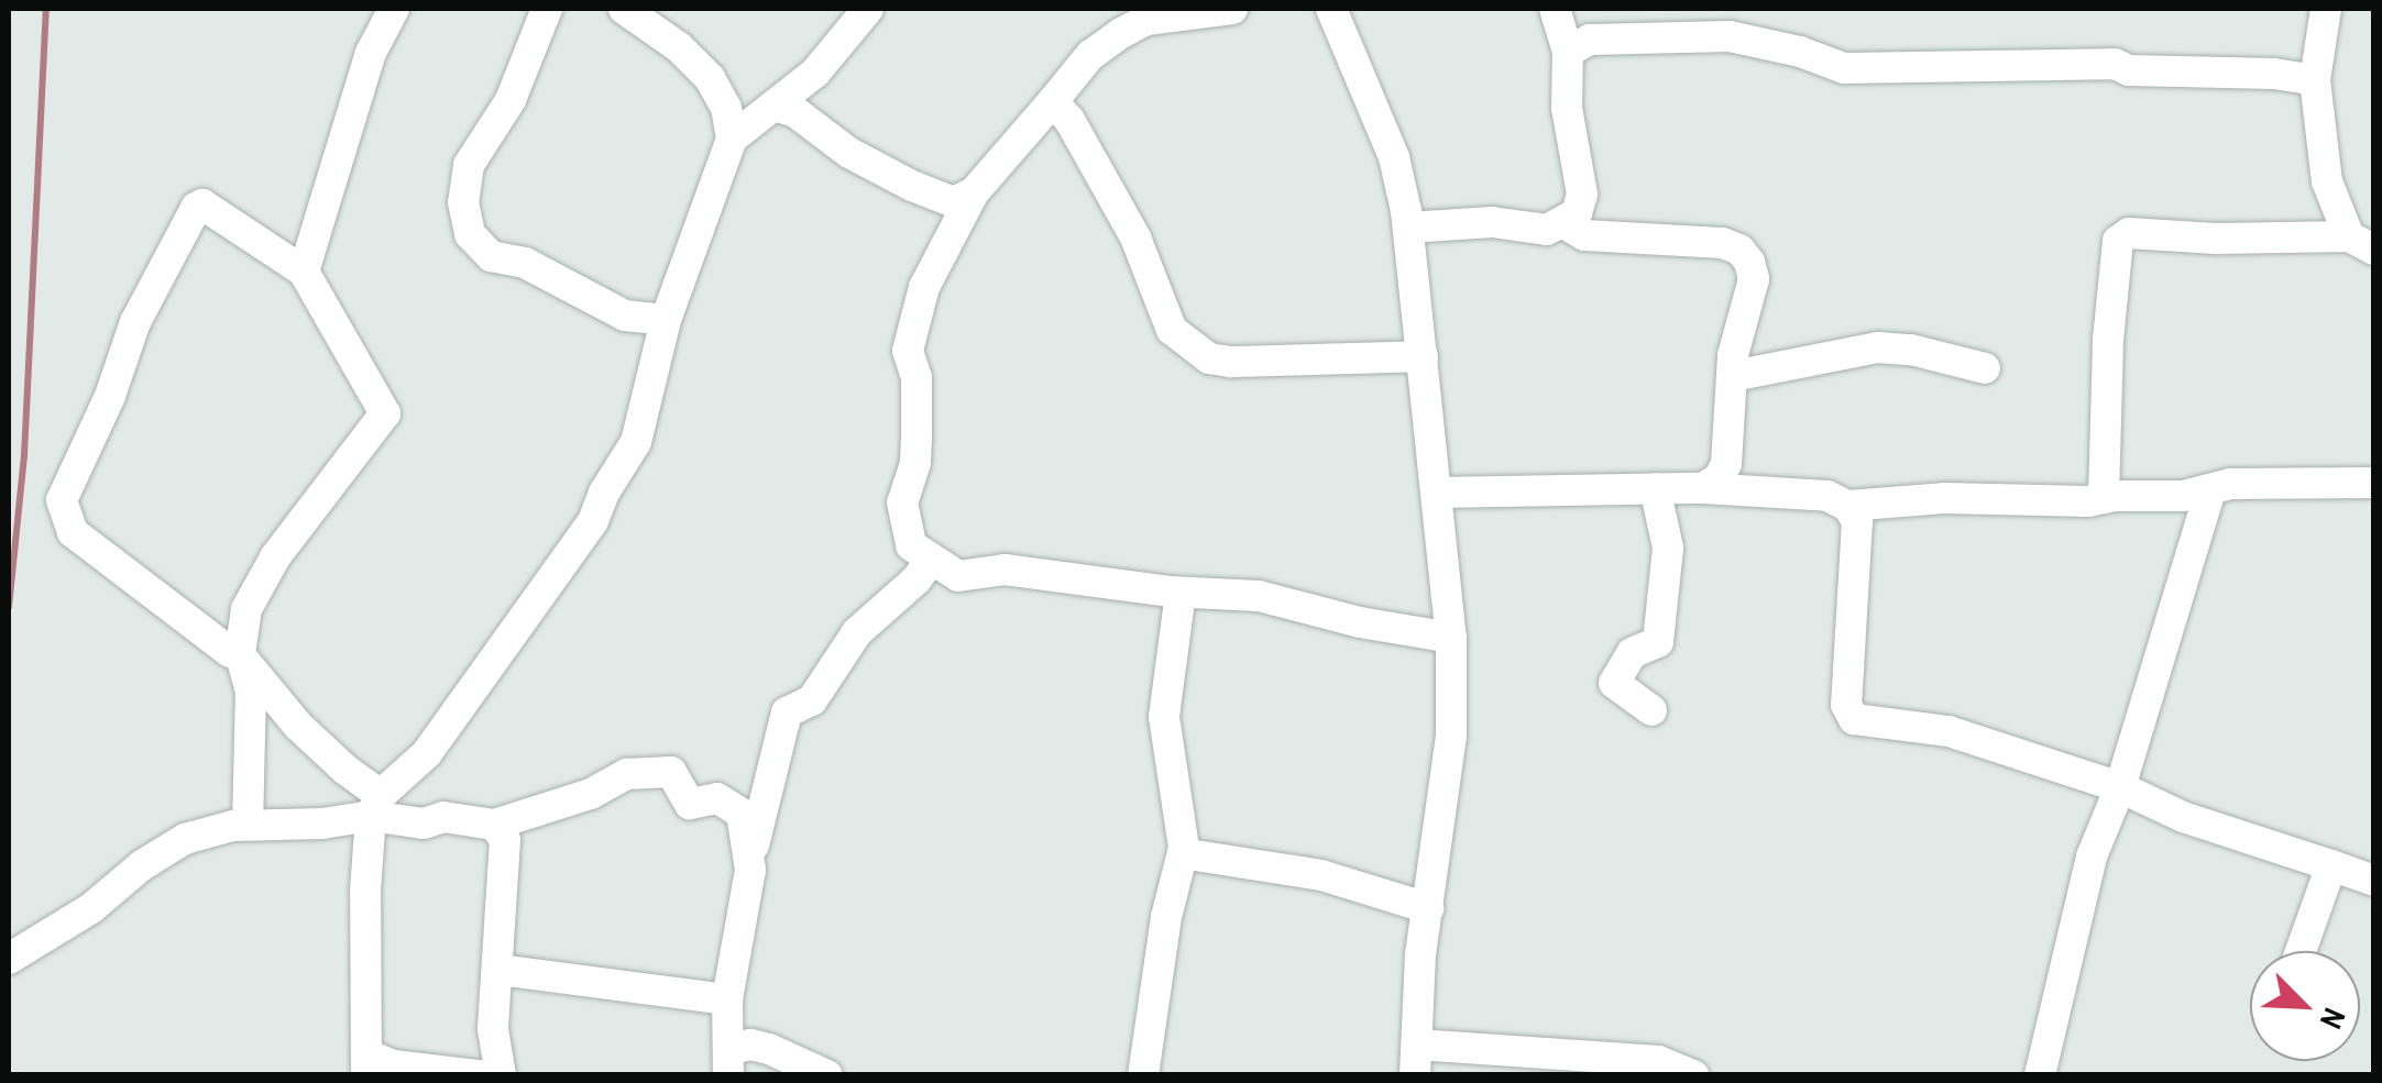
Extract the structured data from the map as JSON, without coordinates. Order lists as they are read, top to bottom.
{
  "north": "bottom right"
}
